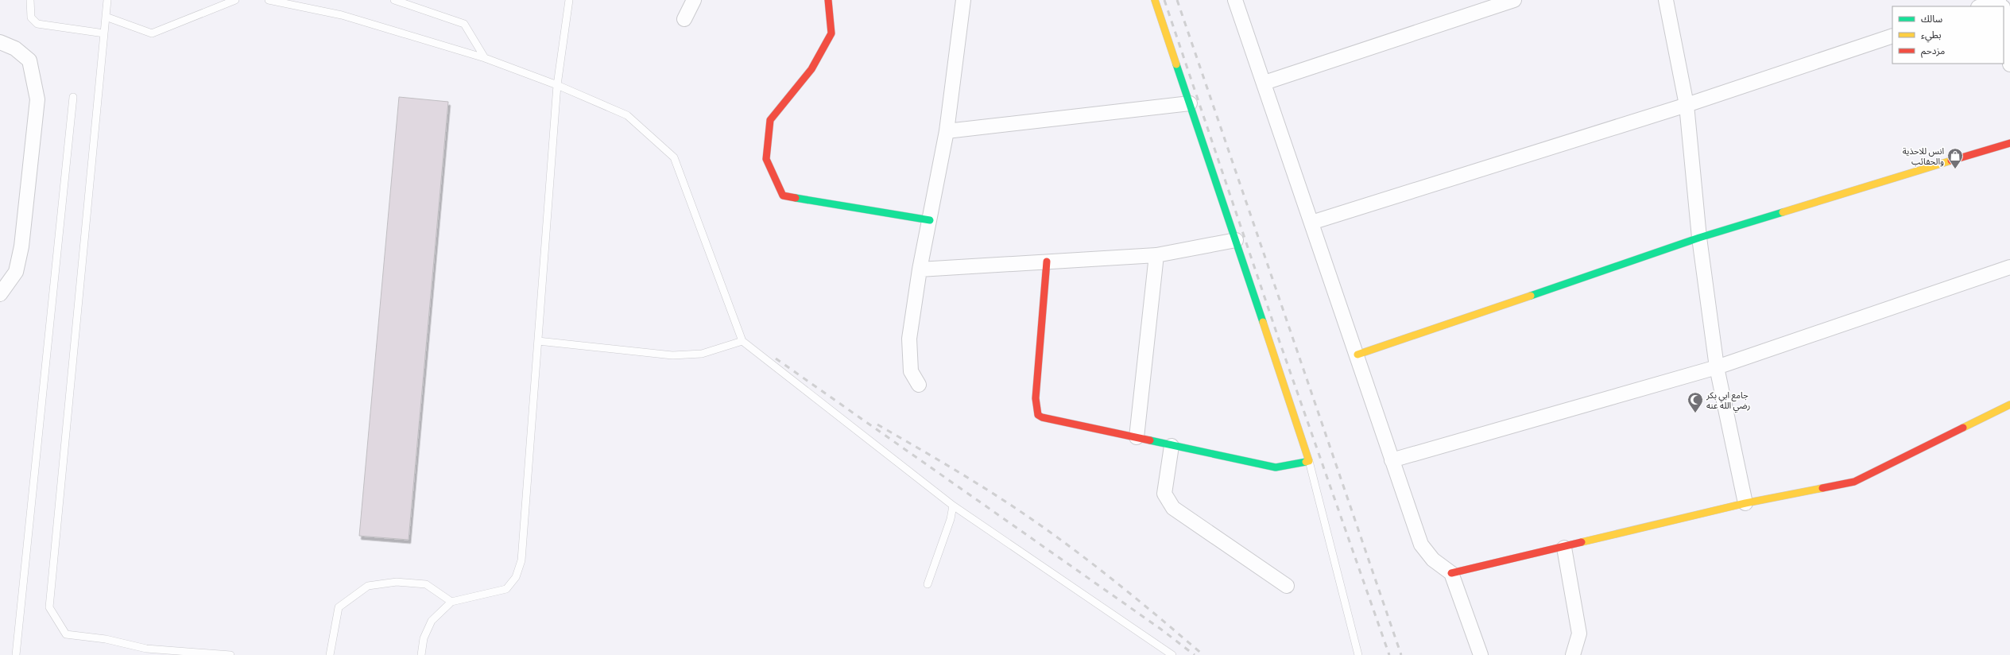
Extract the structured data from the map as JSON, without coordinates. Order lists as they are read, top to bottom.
{
  "places": {
    "shop": ["انس للاحذية والحقائب"],
    "mosque": ["جامع ابي بكر رضي الله عنه"]
  },
  "legend": ["سالك", "بطيء", "مزدحم"]
}
